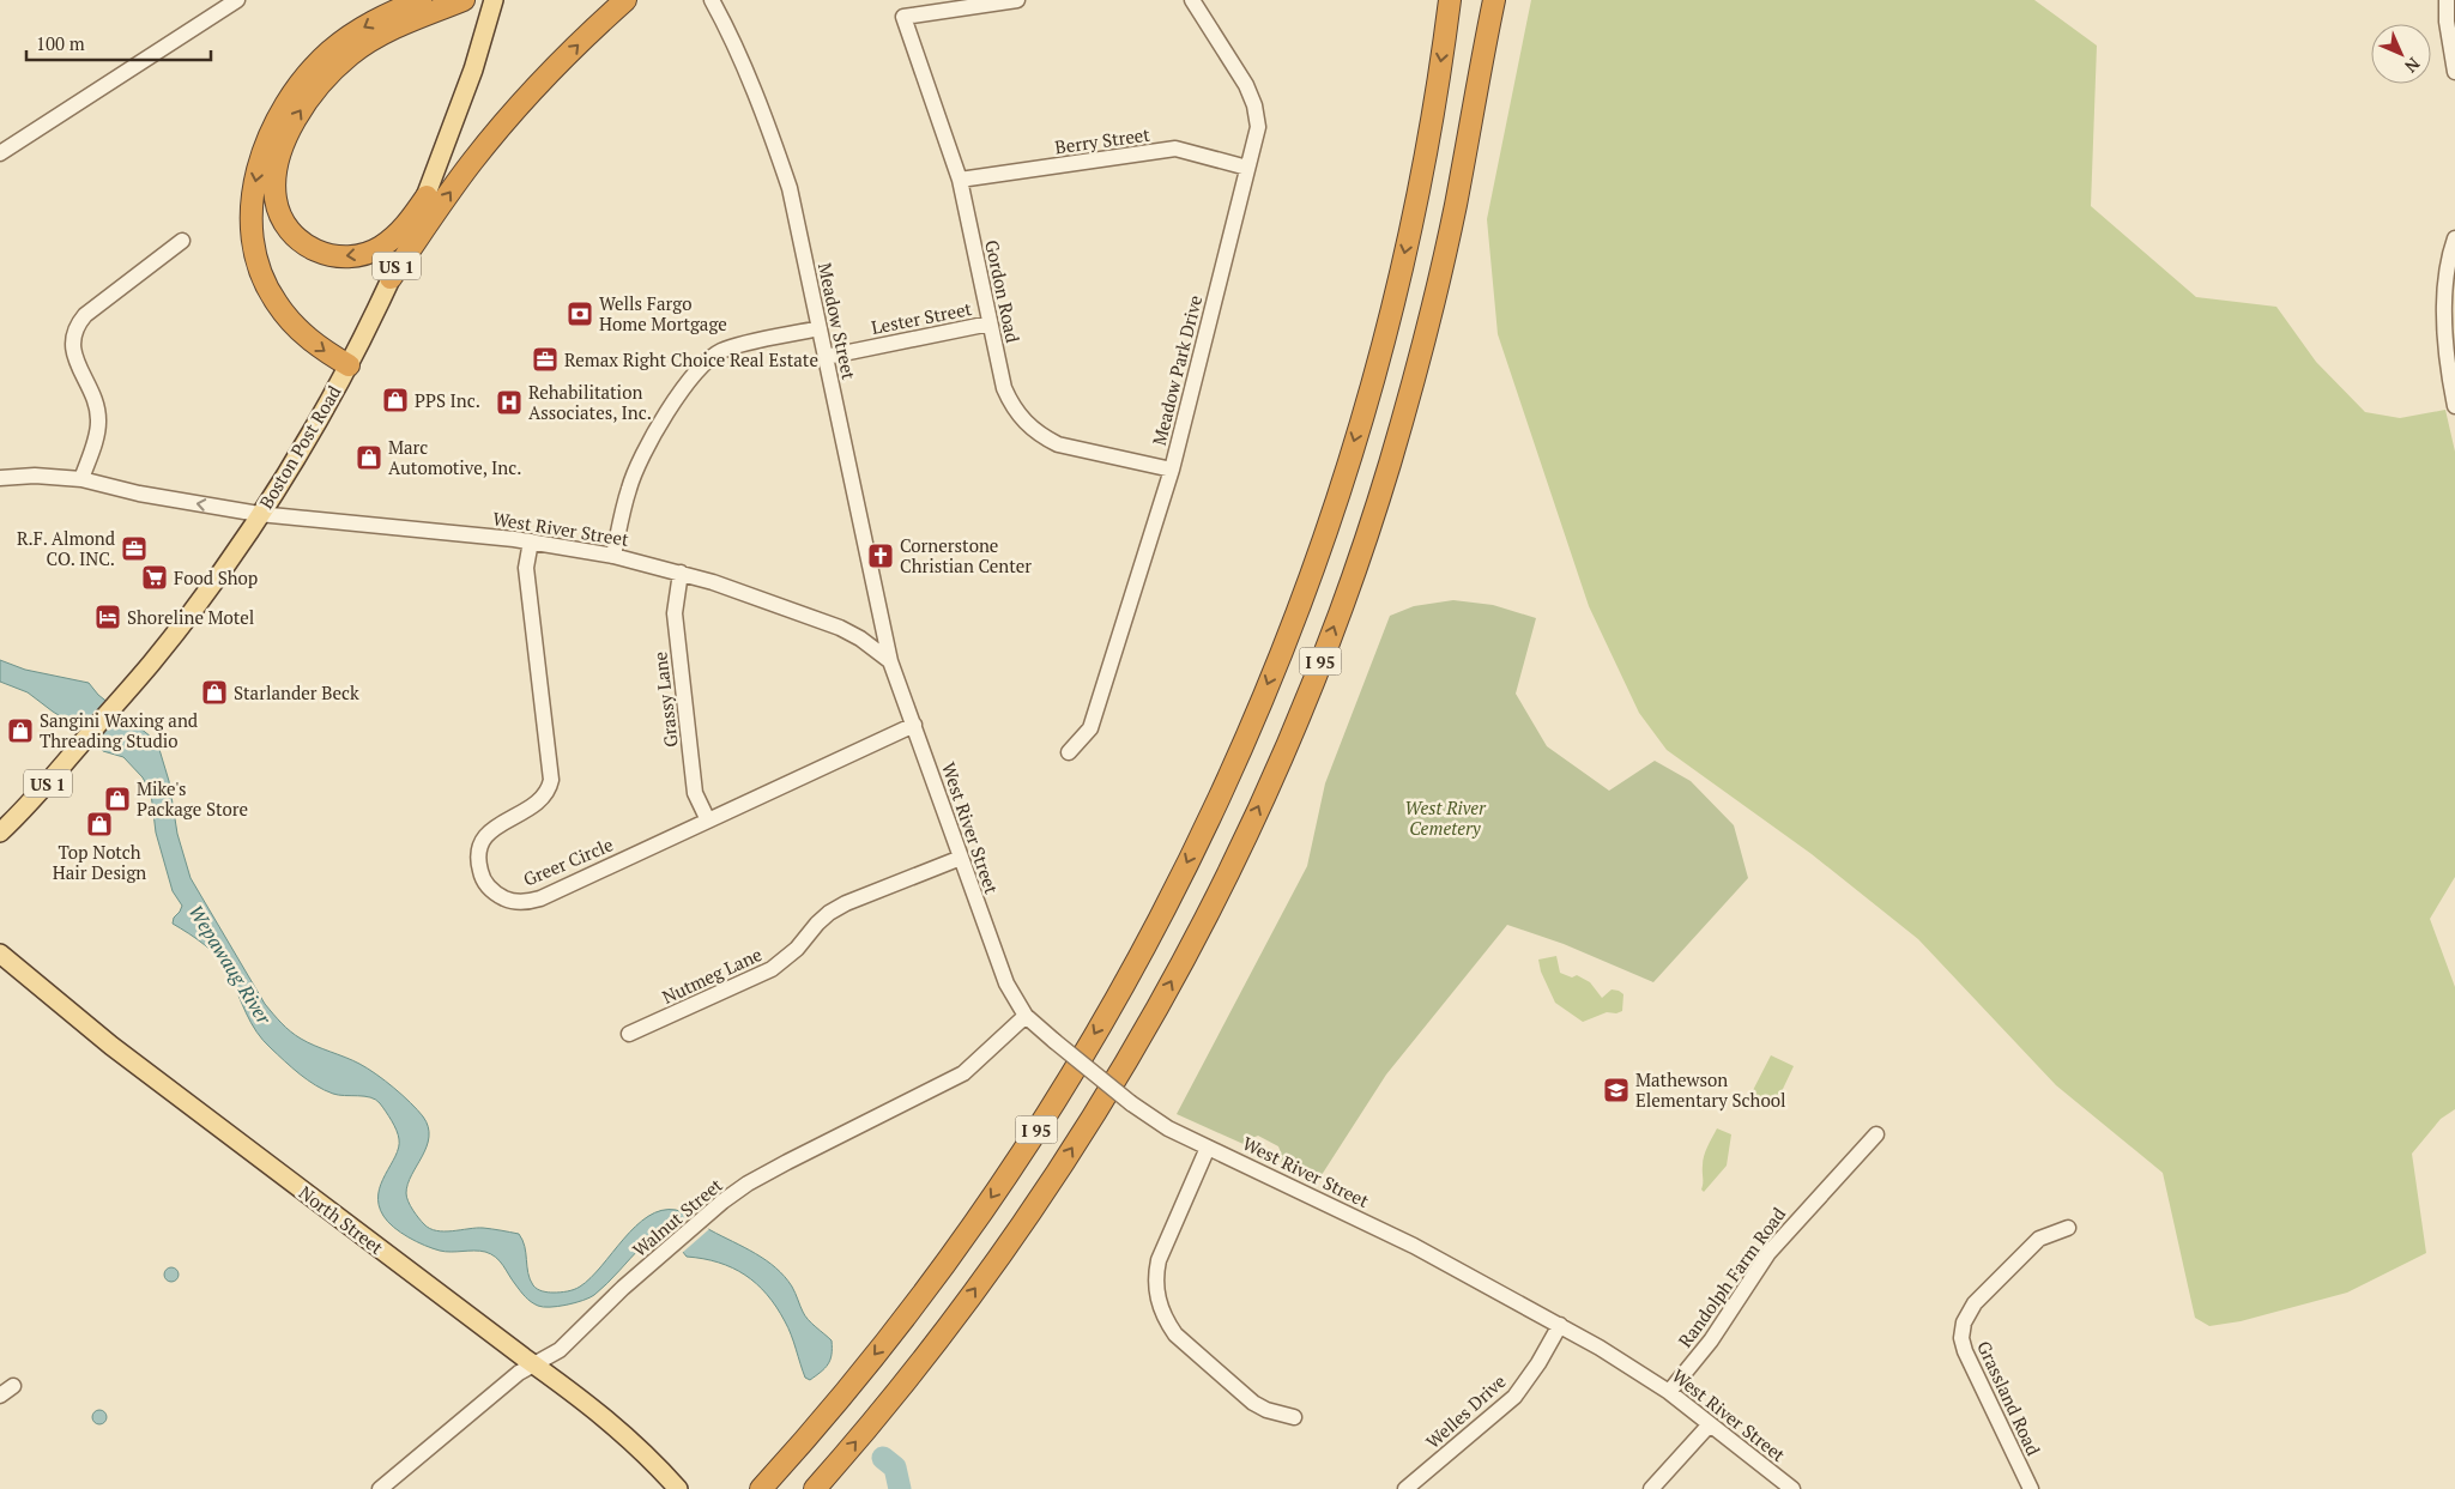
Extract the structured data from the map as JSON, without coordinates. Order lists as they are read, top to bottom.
{
  "streets": {
    "highway": ["I 95"],
    "main road": ["US 1", "Boston Post Road", "North Street"],
    "street": [
      "Berry Street",
      "Gordon Road",
      "Lester Street",
      "Meadow Street",
      "Meadow Park Drive",
      "West River Street",
      "Grassy Lane",
      "Greer Circle",
      "Nutmeg Lane",
      "Walnut Street",
      "Randolph Farm Road",
      "Grassland Road",
      "Welles Drive"
    ]
  },
  "crossings": [
    ["Berry Street", "Gordon Road"],
    ["Berry Street", "Meadow Park Drive"],
    ["Gordon Road", "Lester Street"],
    ["Gordon Road", "Meadow Park Drive"],
    ["Lester Street", "Meadow Street"],
    ["Meadow Street", "West River Street"],
    ["Boston Post Road", "West River Street"],
    ["West River Street", "Grassy Lane"],
    ["West River Street", "Greer Circle"],
    ["West River Street", "Nutmeg Lane"],
    ["West River Street", "Walnut Street"],
    ["West River Street", "Randolph Farm Road"],
    ["West River Street", "Welles Drive"],
    ["Grassy Lane", "Greer Circle"],
    ["Walnut Street", "North Street"]
  ],
  "water": ["Wepawaug River"],
  "parks": ["West River Cemetery"],
  "places": {
    "bank": ["Wells Fargo Home Mortgage"],
    "office": ["Remax Right Choice Real Estate", "R.F. Almond CO. INC."],
    "shop": [
      "PPS Inc.",
      "Marc Automotive, Inc.",
      "Starlander Beck",
      "Sangini Waxing and Threading Studio",
      "Mike's Package Store",
      "Top Notch Hair Design"
    ],
    "hospital": ["Rehabilitation Associates, Inc."],
    "church": ["Cornerstone Christian Center"],
    "supermarket": ["Food Shop"],
    "hotel": ["Shoreline Motel"],
    "school or university": ["Mathewson Elementary School"]
  },
  "scale_bar": "100 m",
  "north": "bottom right"
}
